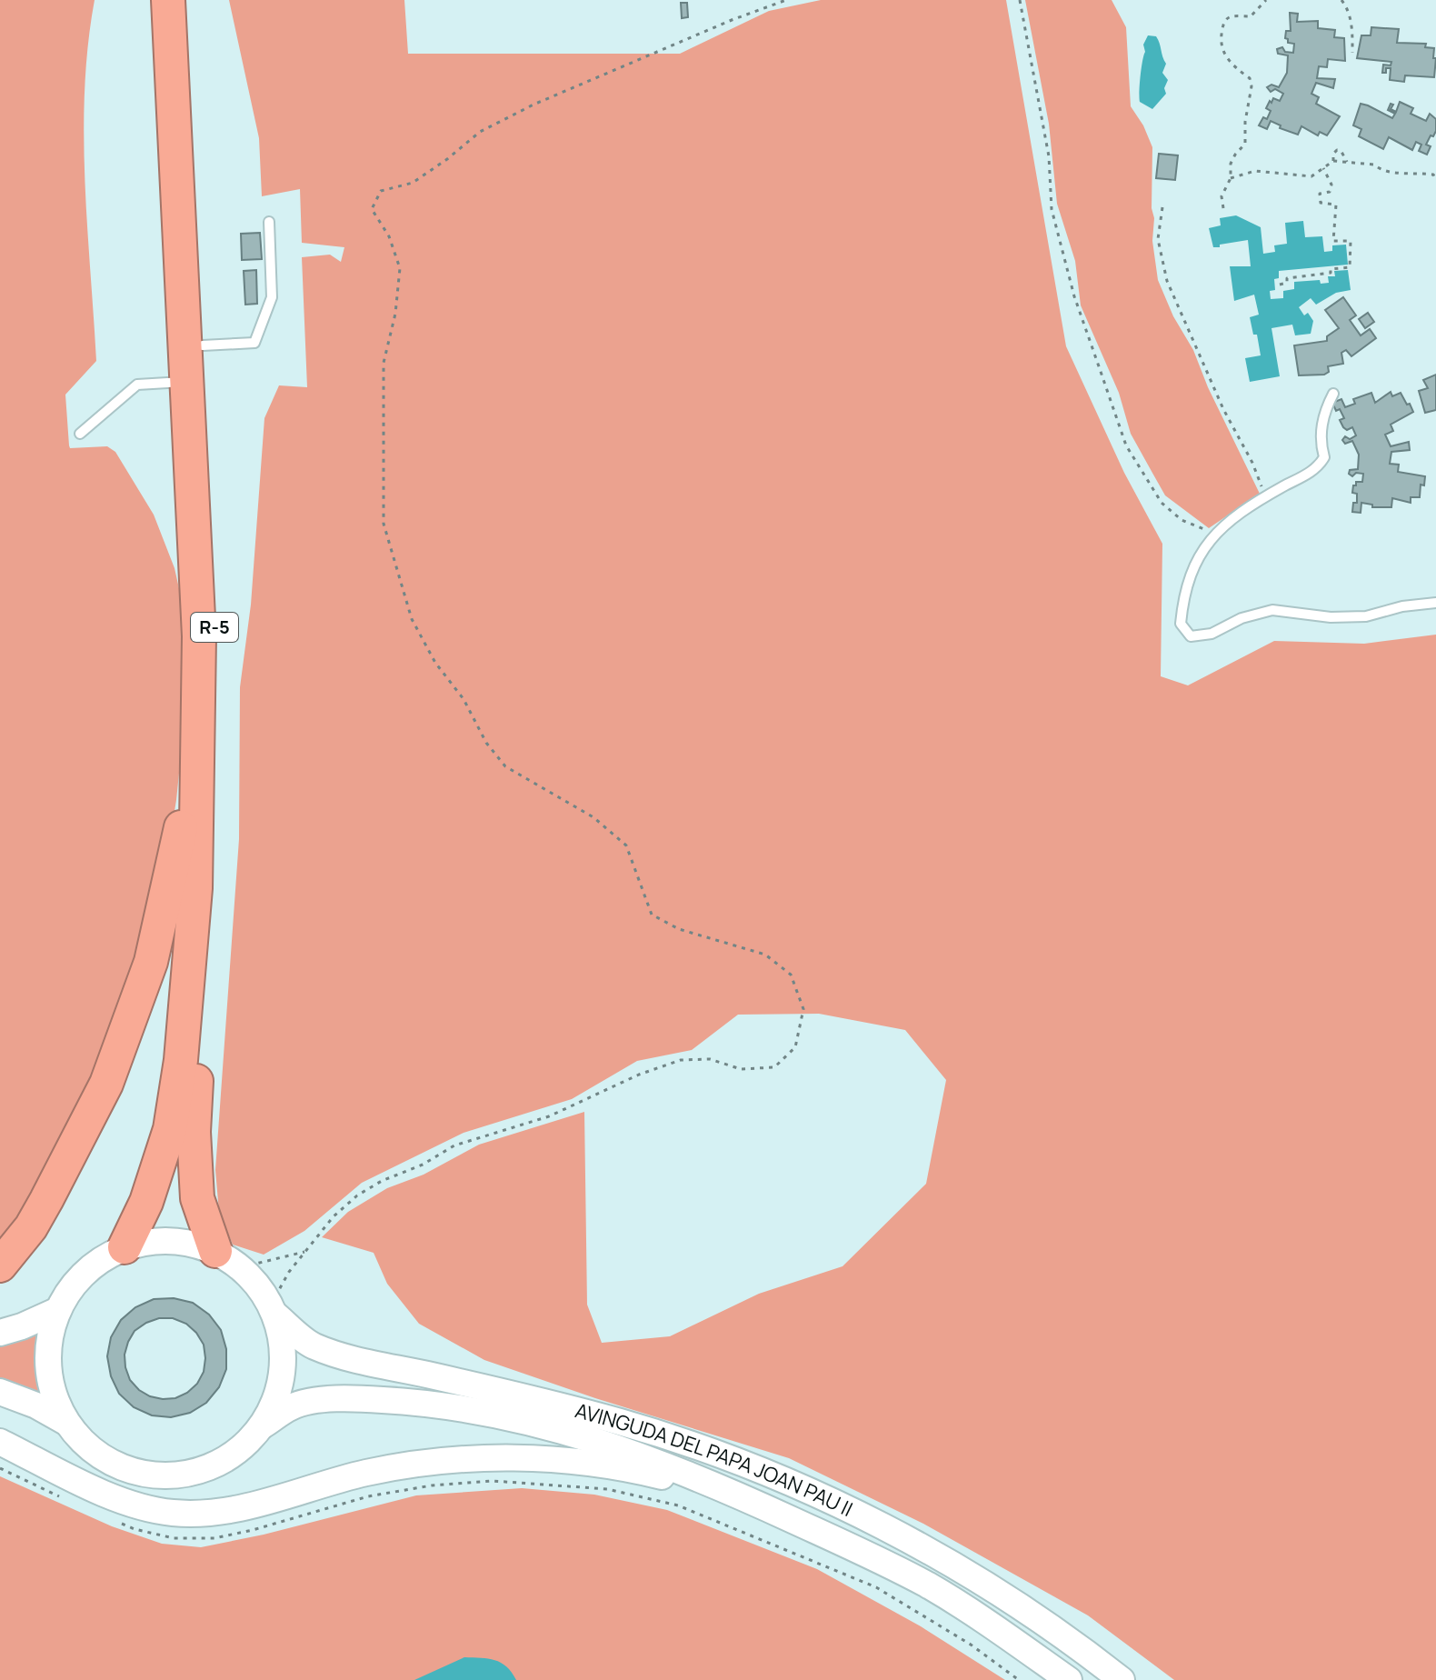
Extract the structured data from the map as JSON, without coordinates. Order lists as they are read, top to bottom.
{
  "streets": {
    "highway": ["R-5"],
    "main road": ["AVINGUDA DEL PAPA JOAN PAU II"]
  },
  "crossings": [
    ["R-5", "AVINGUDA DEL PAPA JOAN PAU II"]
  ]
}
